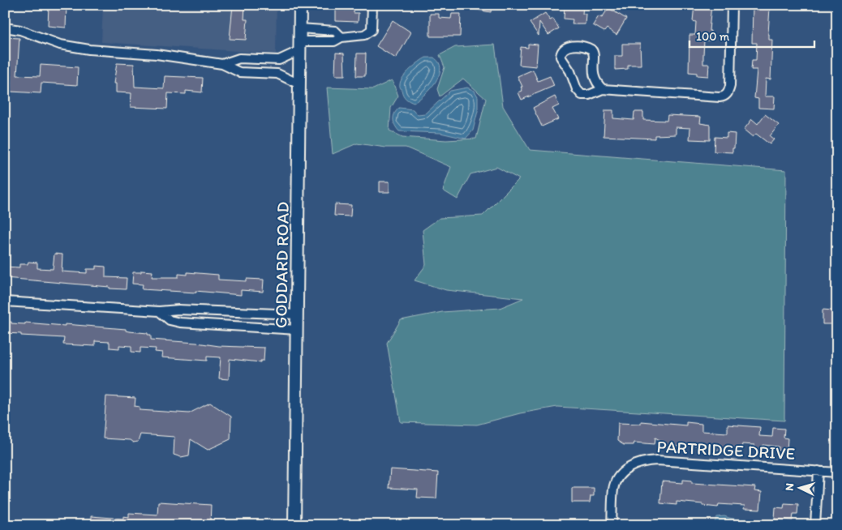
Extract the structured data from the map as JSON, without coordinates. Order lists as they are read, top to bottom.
{
  "streets": {
    "main road": ["GODDARD ROAD"],
    "street": ["PARTRIDGE DRIVE"]
  },
  "scale_bar": "100 m",
  "north": "left"
}
